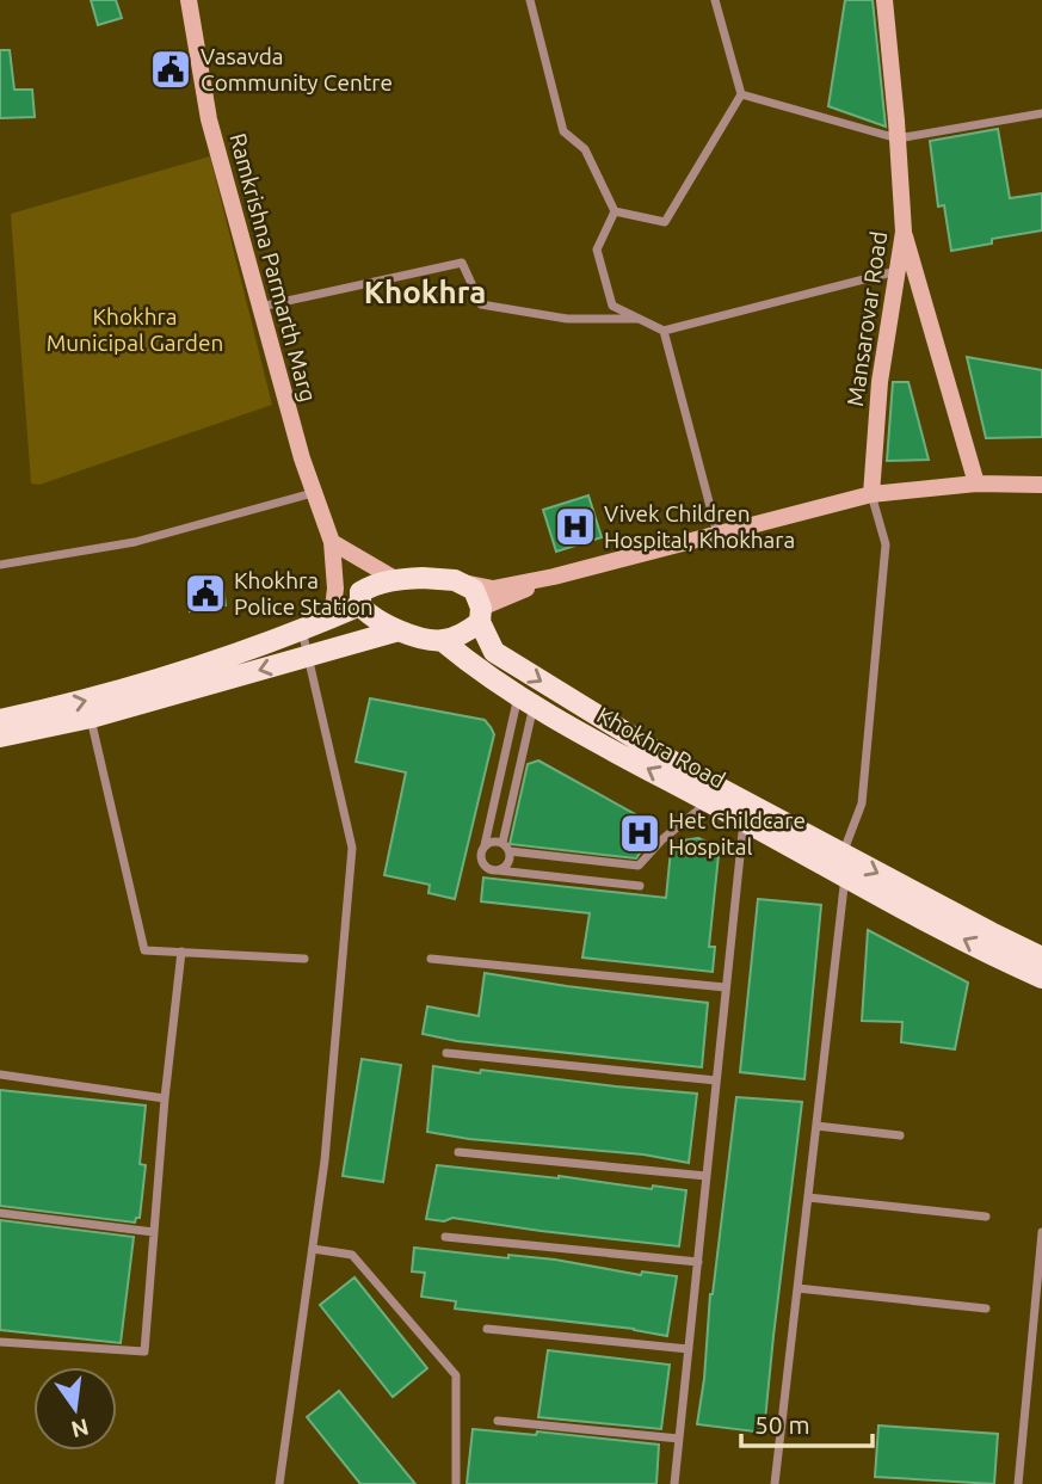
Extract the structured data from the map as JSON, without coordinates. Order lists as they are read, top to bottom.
{
  "streets": {
    "main road": ["Khokhra Road"],
    "street": ["Ramkrishna Parmarth Marg", "Mansarovar Road"]
  },
  "districts": ["Khokhra"],
  "parks": ["Khokhra Municipal Garden"],
  "places": {
    "public building": ["Vasavda Community Centre", "Khokhra Police Station"],
    "hospital": ["Vivek Children Hospital, Khokhara", "Het Childcare Hospital"]
  },
  "scale_bar": "50 m",
  "north": "bottom"
}
